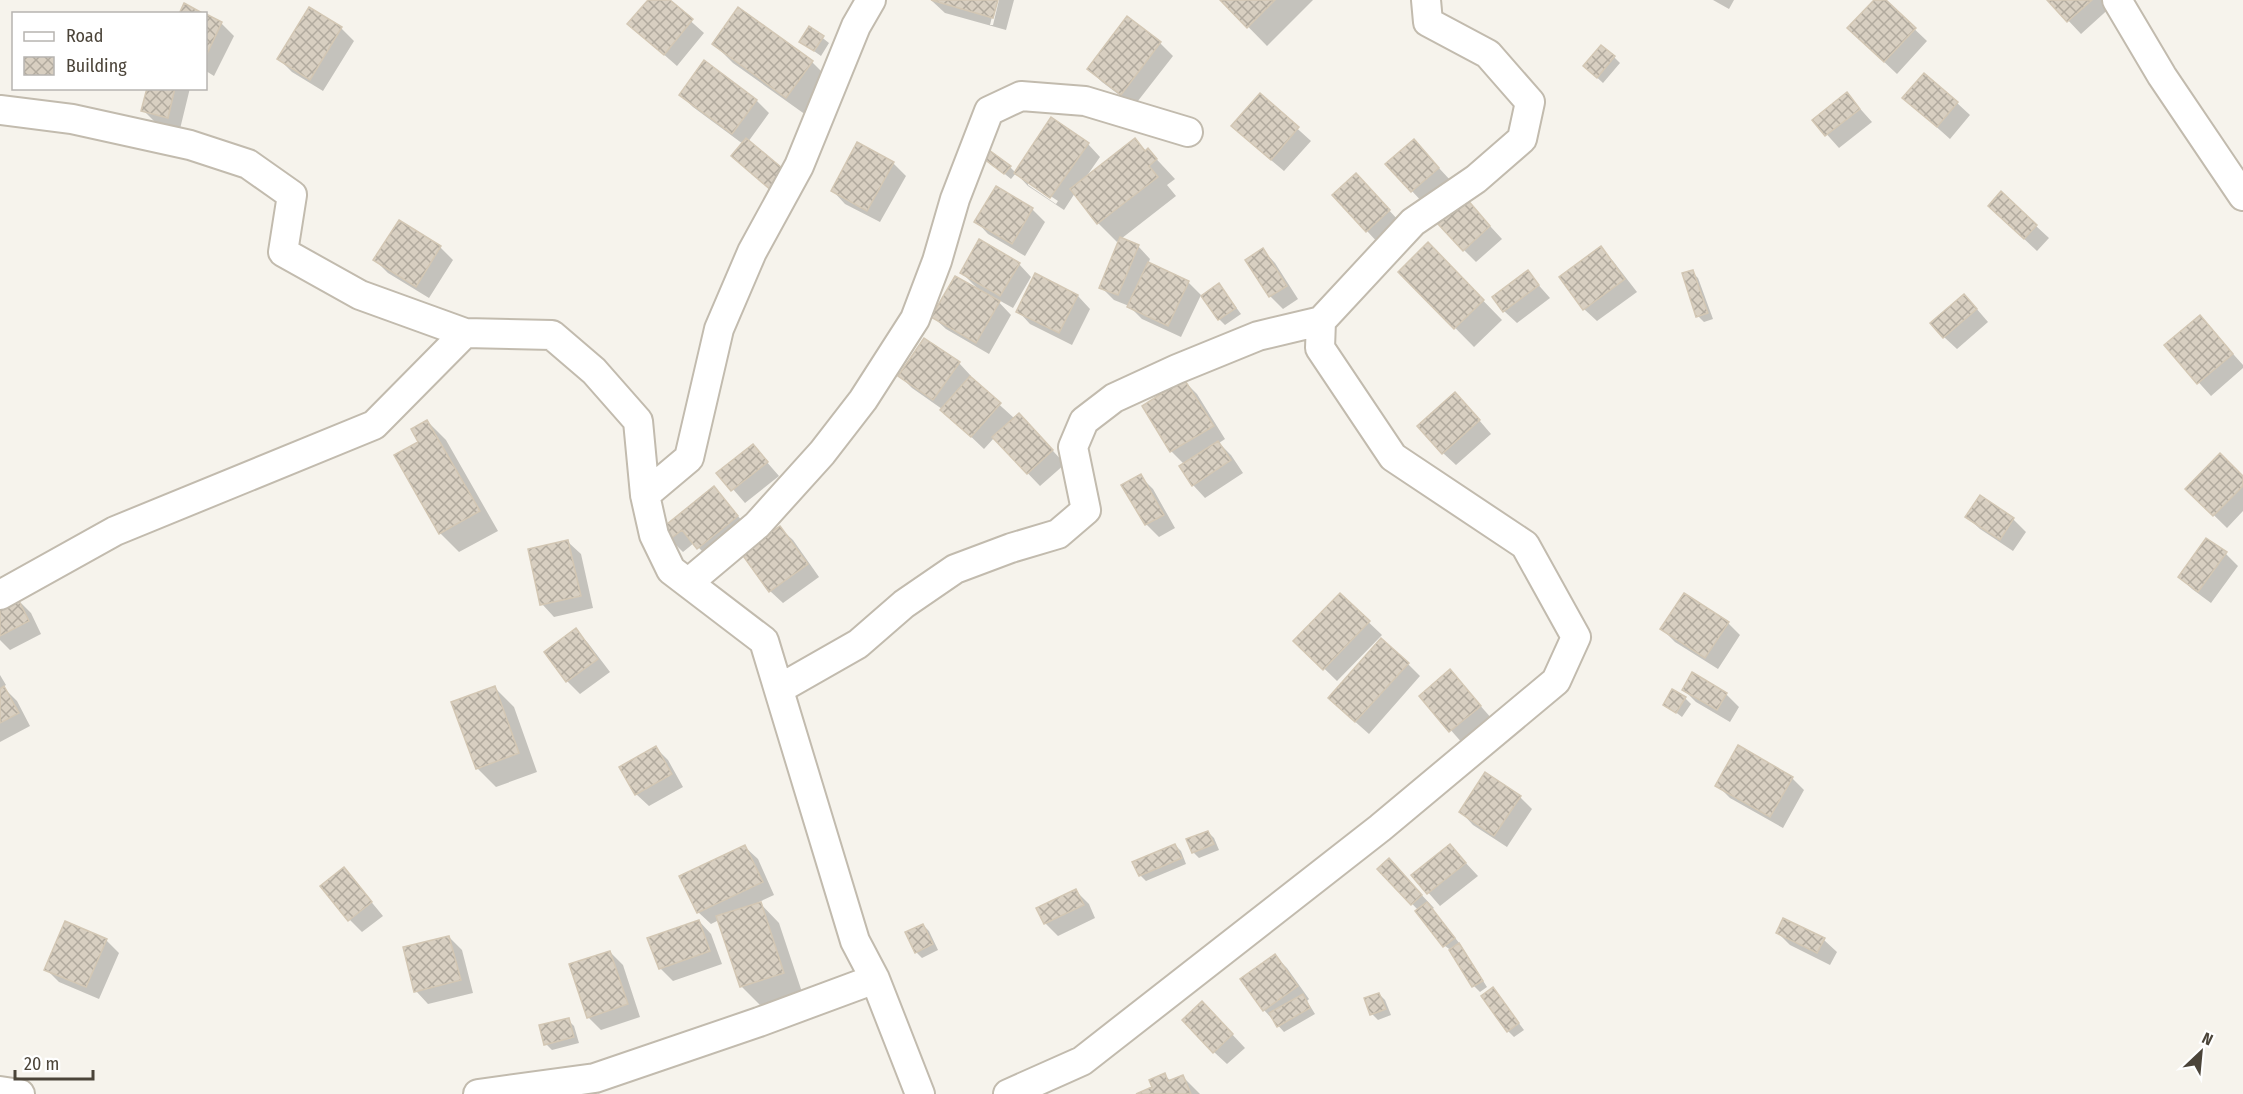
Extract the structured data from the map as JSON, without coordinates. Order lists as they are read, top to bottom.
{
  "legend": ["Road", "Building"],
  "scale_bar": "20 m",
  "north": "top right"
}
